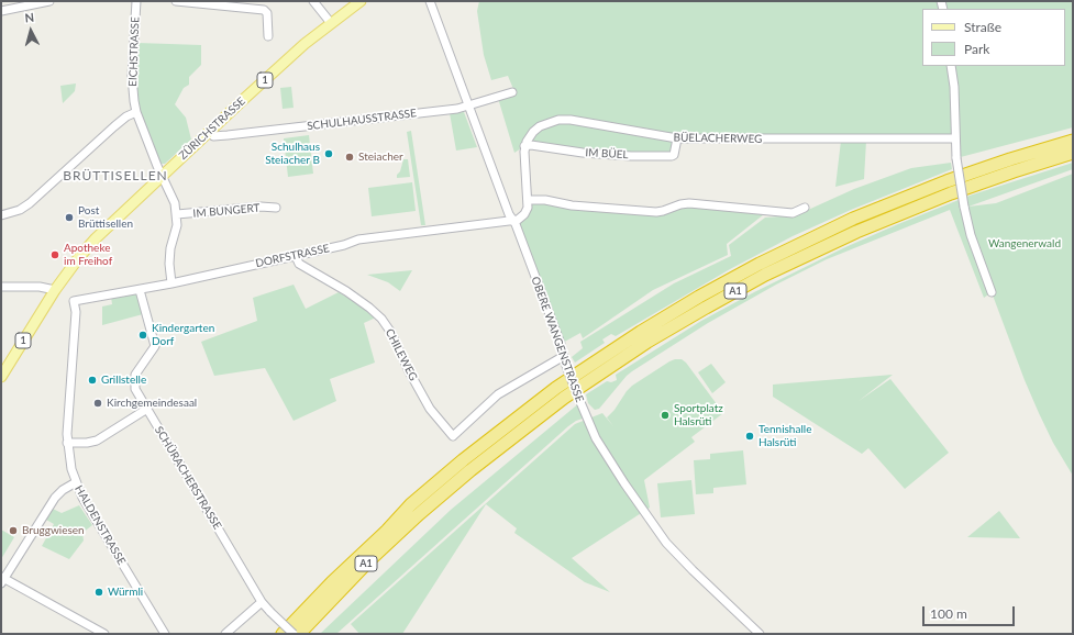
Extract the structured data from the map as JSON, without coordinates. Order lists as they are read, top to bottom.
{
  "streets": {
    "highway": ["A1"],
    "main road": ["1", "ZÜRICHSTRASSE"],
    "street": [
      "EICHSTRASSE",
      "SCHULHAUSSTRASSE",
      "BÜELACHERWEG",
      "IM BÜEL",
      "IM BUNGERT",
      "DORFSTRASSE",
      "OBERE WANGENSTRASSE",
      "CHILEWEG",
      "SCHÜRACHERSTRASSE",
      "HALDENSTRASSE"
    ]
  },
  "crossings": [
    ["EICHSTRASSE", "ZÜRICHSTRASSE"],
    ["EICHSTRASSE", "IM BUNGERT"],
    ["SCHULHAUSSTRASSE", "ZÜRICHSTRASSE"],
    ["SCHULHAUSSTRASSE", "OBERE WANGENSTRASSE"],
    ["BÜELACHERWEG", "IM BÜEL"],
    ["DORFSTRASSE", "OBERE WANGENSTRASSE"],
    ["DORFSTRASSE", "CHILEWEG"],
    ["DORFSTRASSE", "SCHÜRACHERSTRASSE"],
    ["DORFSTRASSE", "HALDENSTRASSE"],
    ["OBERE WANGENSTRASSE", "CHILEWEG"]
  ],
  "districts": ["BRÜTTISELLEN"],
  "parks": ["Wangenerwald"],
  "places": [
    "Schulhaus Steiacher B",
    "Steiacher",
    "Post Brüttisellen",
    "Apotheke im Freihof",
    "Kindergarten Dorf",
    "Grillstelle",
    "Kirchgemeindesaal",
    "Sportplatz Halsrüti",
    "Tennishalle Halsrüti",
    "Bruggwiesen",
    "Würmli"
  ],
  "legend": ["Straße", "Park"],
  "scale_bar": "100 m",
  "north": "top"
}
